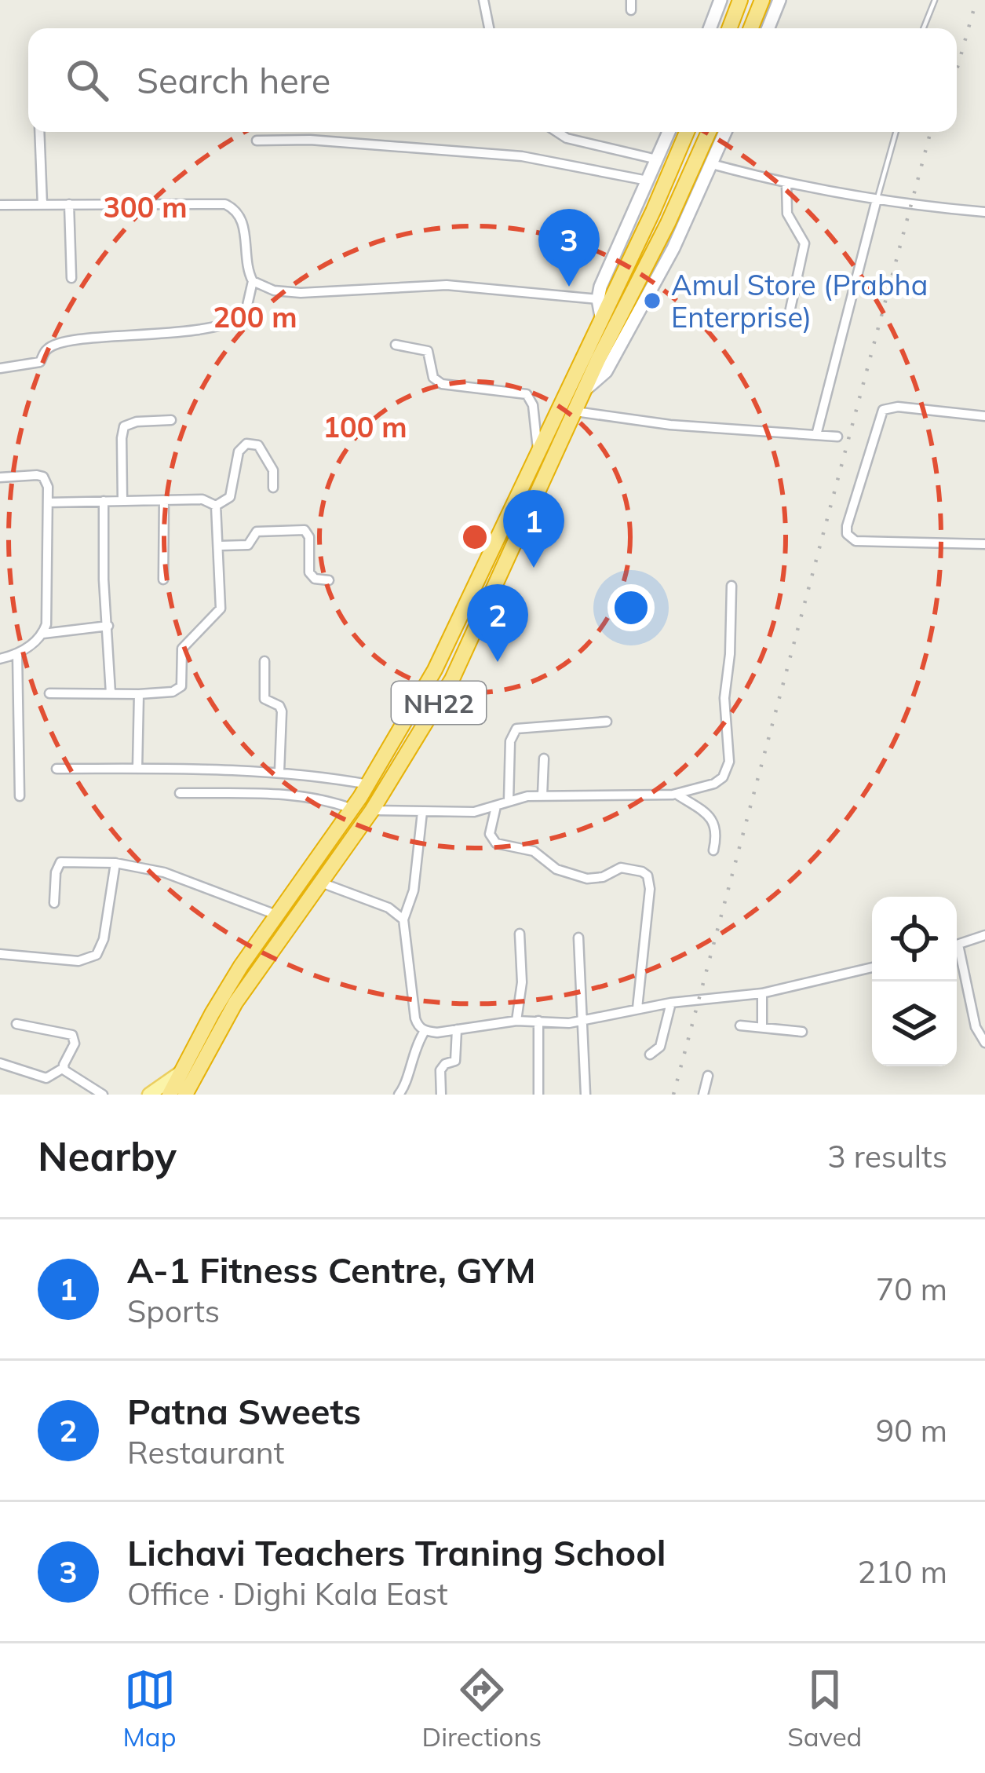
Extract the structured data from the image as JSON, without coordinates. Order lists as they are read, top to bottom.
{
  "streets": {
    "highway": ["NH22"]
  },
  "places": ["Amul Store (Prabha Enterprise)"],
  "page": {
    "search": "Search here",
    "pins": ["3", "1", "2"],
    "heading": ["Nearby", "3 results"],
    "list": [
      {
        "mark": "1",
        "name": "A-1 Fitness Centre, GYM",
        "note": "Sports",
        "value": "70 m"
      },
      {
        "mark": "2",
        "name": "Patna Sweets",
        "note": "Restaurant",
        "value": "90 m"
      },
      {
        "mark": "3",
        "name": "Lichavi Teachers Traning School",
        "note": "Office · Dighi Kala East",
        "value": "210 m"
      }
    ],
    "nav": ["Map", "Directions", "Saved"]
  },
  "rings": ["300 m", "200 m", "100 m"]
}
